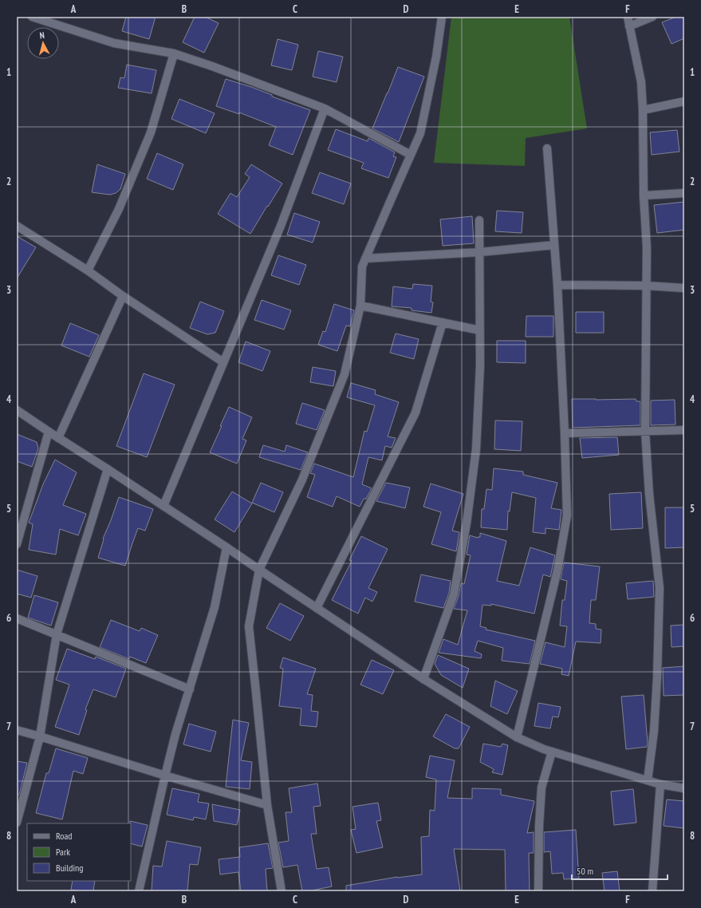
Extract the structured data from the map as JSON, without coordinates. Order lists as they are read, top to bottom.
{
  "legend": ["Road", "Park", "Building"],
  "scale_bar": "50 m",
  "north": "top",
  "grid": {
    "columns": [
      "A",
      "B",
      "C",
      "D",
      "E",
      "F"
    ],
    "rows": [
      "1",
      "2",
      "3",
      "4",
      "5",
      "6",
      "7",
      "8"
    ]
  }
}
